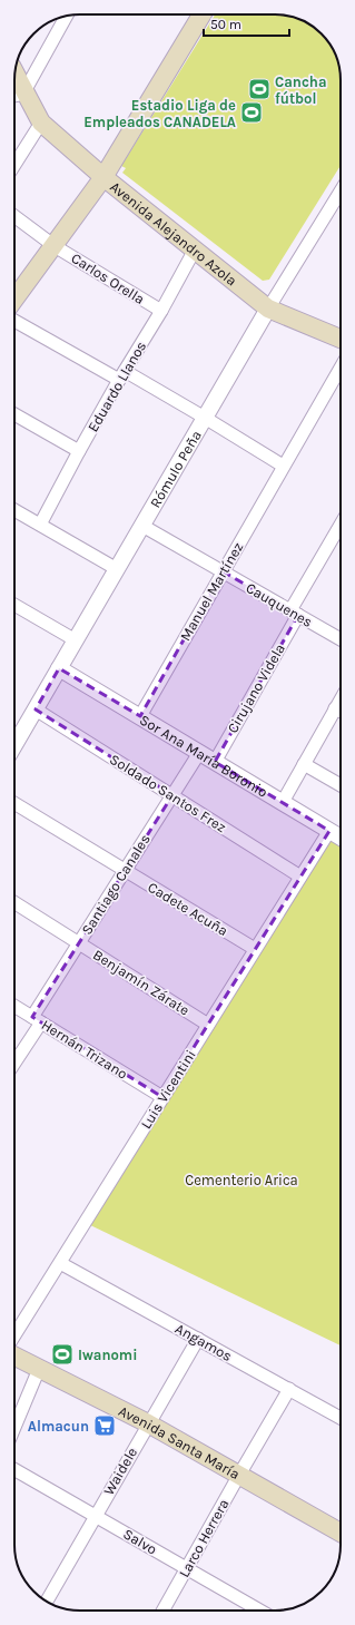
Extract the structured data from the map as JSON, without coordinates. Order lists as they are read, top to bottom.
{
  "streets": {
    "main road": ["Avenida Alejandro Azola", "Avenida Santa María"],
    "street": [
      "Carlos Orella",
      "Eduardo Llanos",
      "Rómulo Peña",
      "Manuel Martínez",
      "Cauquenes",
      "Cirujano Videla",
      "Sor Ana María Boronio",
      "Soldado Santos Frez",
      "Santiago Canales",
      "Cadete Acuña",
      "Benjamín Zárate",
      "Hernán Trizano",
      "Luis Vicentini",
      "Angamos",
      "Waidele",
      "Larco Herrera",
      "Salvo"
    ]
  },
  "crossings": [
    ["Avenida Alejandro Azola", "Eduardo Llanos"],
    ["Avenida Alejandro Azola", "Rómulo Peña"],
    ["Carlos Orella", "Eduardo Llanos"],
    ["Rómulo Peña", "Cauquenes"],
    ["Rómulo Peña", "Sor Ana María Boronio"],
    ["Rómulo Peña", "Soldado Santos Frez"],
    ["Manuel Martínez", "Cauquenes"],
    ["Manuel Martínez", "Sor Ana María Boronio"],
    ["Cauquenes", "Cirujano Videla"],
    ["Cirujano Videla", "Sor Ana María Boronio"],
    ["Sor Ana María Boronio", "Santiago Canales"],
    ["Sor Ana María Boronio", "Luis Vicentini"],
    ["Soldado Santos Frez", "Santiago Canales"],
    ["Soldado Santos Frez", "Luis Vicentini"],
    ["Santiago Canales", "Cadete Acuña"],
    ["Santiago Canales", "Benjamín Zárate"],
    ["Santiago Canales", "Hernán Trizano"],
    ["Cadete Acuña", "Luis Vicentini"],
    ["Benjamín Zárate", "Luis Vicentini"],
    ["Hernán Trizano", "Luis Vicentini"],
    ["Luis Vicentini", "Angamos"],
    ["Angamos", "Waidele"],
    ["Angamos", "Larco Herrera"],
    ["Avenida Santa María", "Waidele"],
    ["Avenida Santa María", "Larco Herrera"],
    ["Waidele", "Salvo"],
    ["Larco Herrera", "Salvo"]
  ],
  "parks": ["Cementerio Arica"],
  "places": {
    "sports": ["Cancha fútbol", "Estadio Liga de Empleados CANADELA", "Iwanomi"],
    "supermarket": ["Almacun"]
  },
  "scale_bar": "50 m"
}
